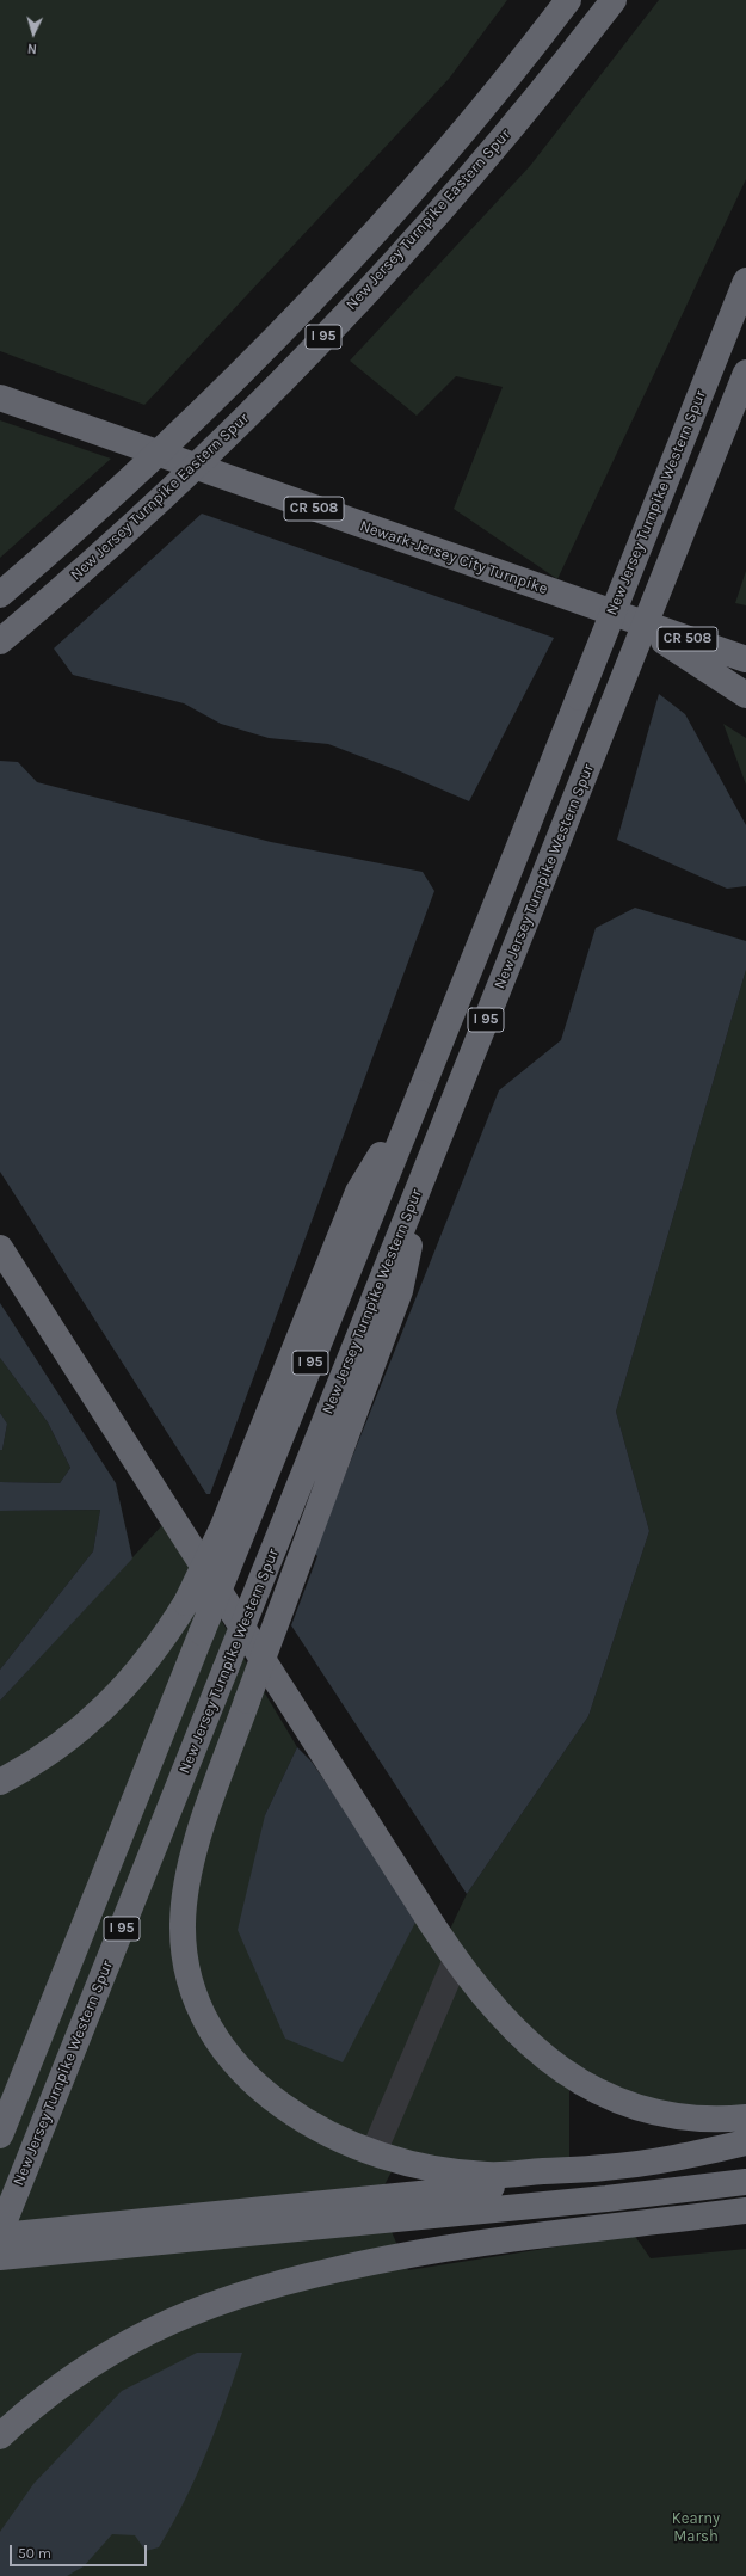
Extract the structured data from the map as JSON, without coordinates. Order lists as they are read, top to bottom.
{
  "streets": {
    "highway": [
      "New Jersey Turnpike Eastern Spur",
      "I 95",
      "New Jersey Turnpike Western Spur",
      "CR 508",
      "Newark-Jersey City Turnpike"
    ]
  },
  "parks": ["Kearny Marsh"],
  "scale_bar": "50 m",
  "north": "bottom"
}
